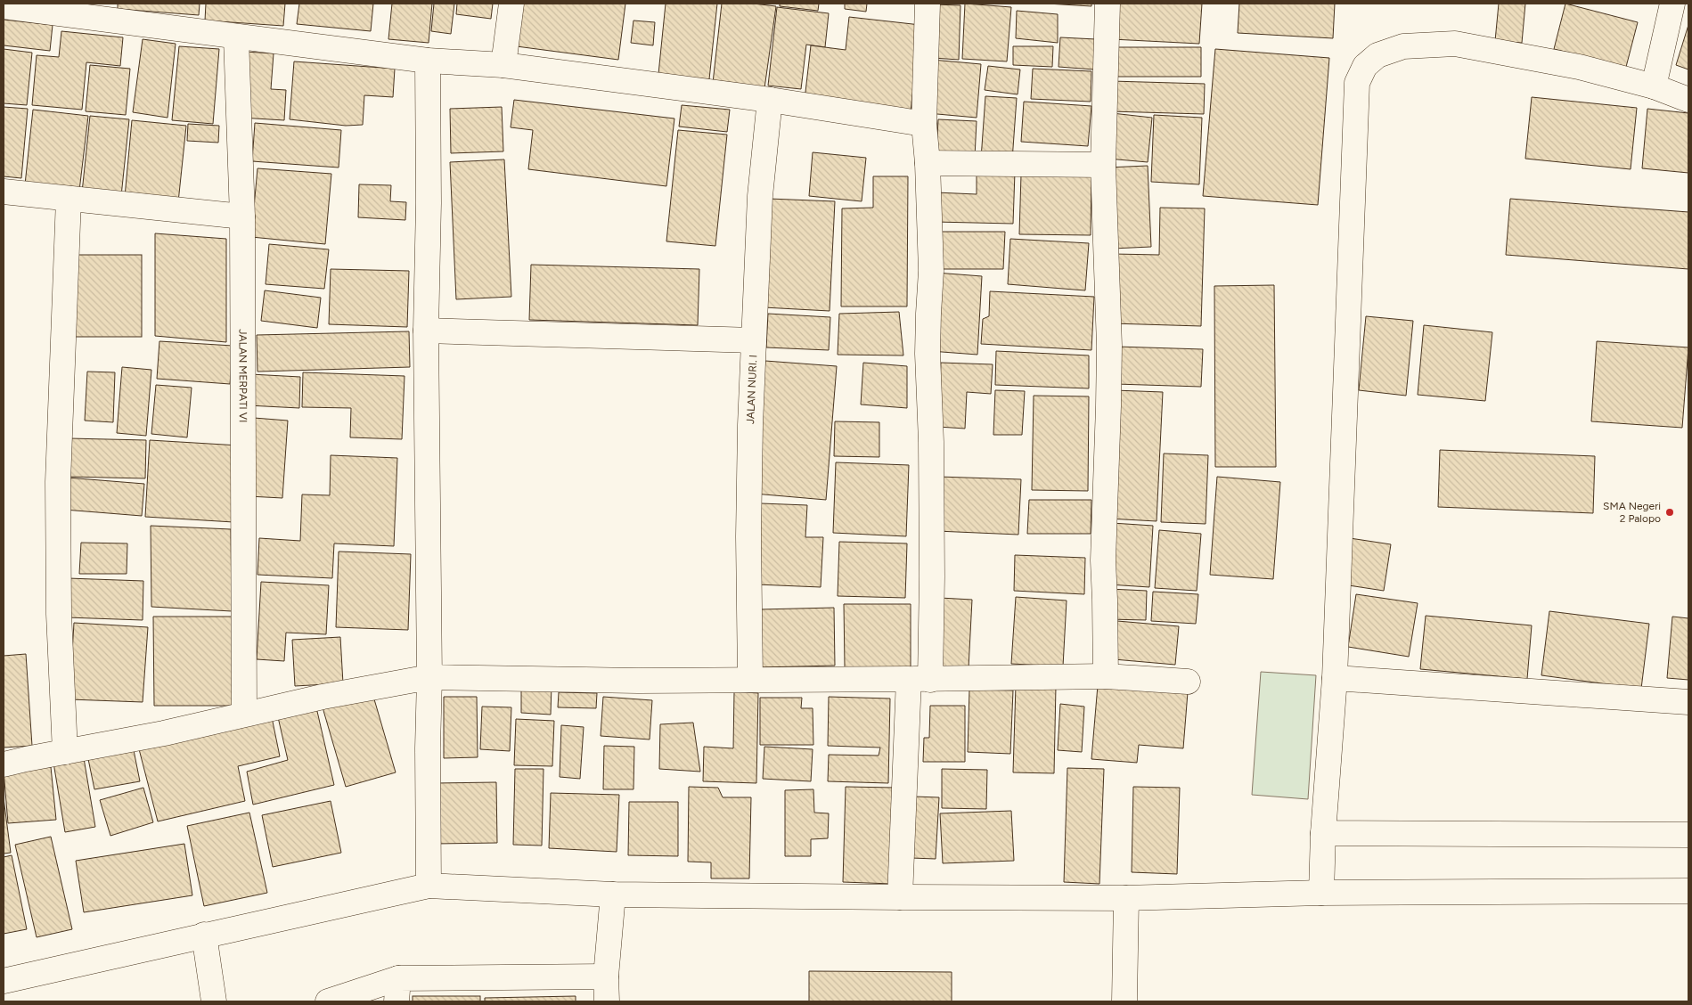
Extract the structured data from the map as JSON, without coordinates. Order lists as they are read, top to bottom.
{
  "streets": {
    "street": ["JALAN MERPATI VI", "JALAN NURI. I"]
  },
  "places": ["SMA Negeri 2 Palopo"]
}
